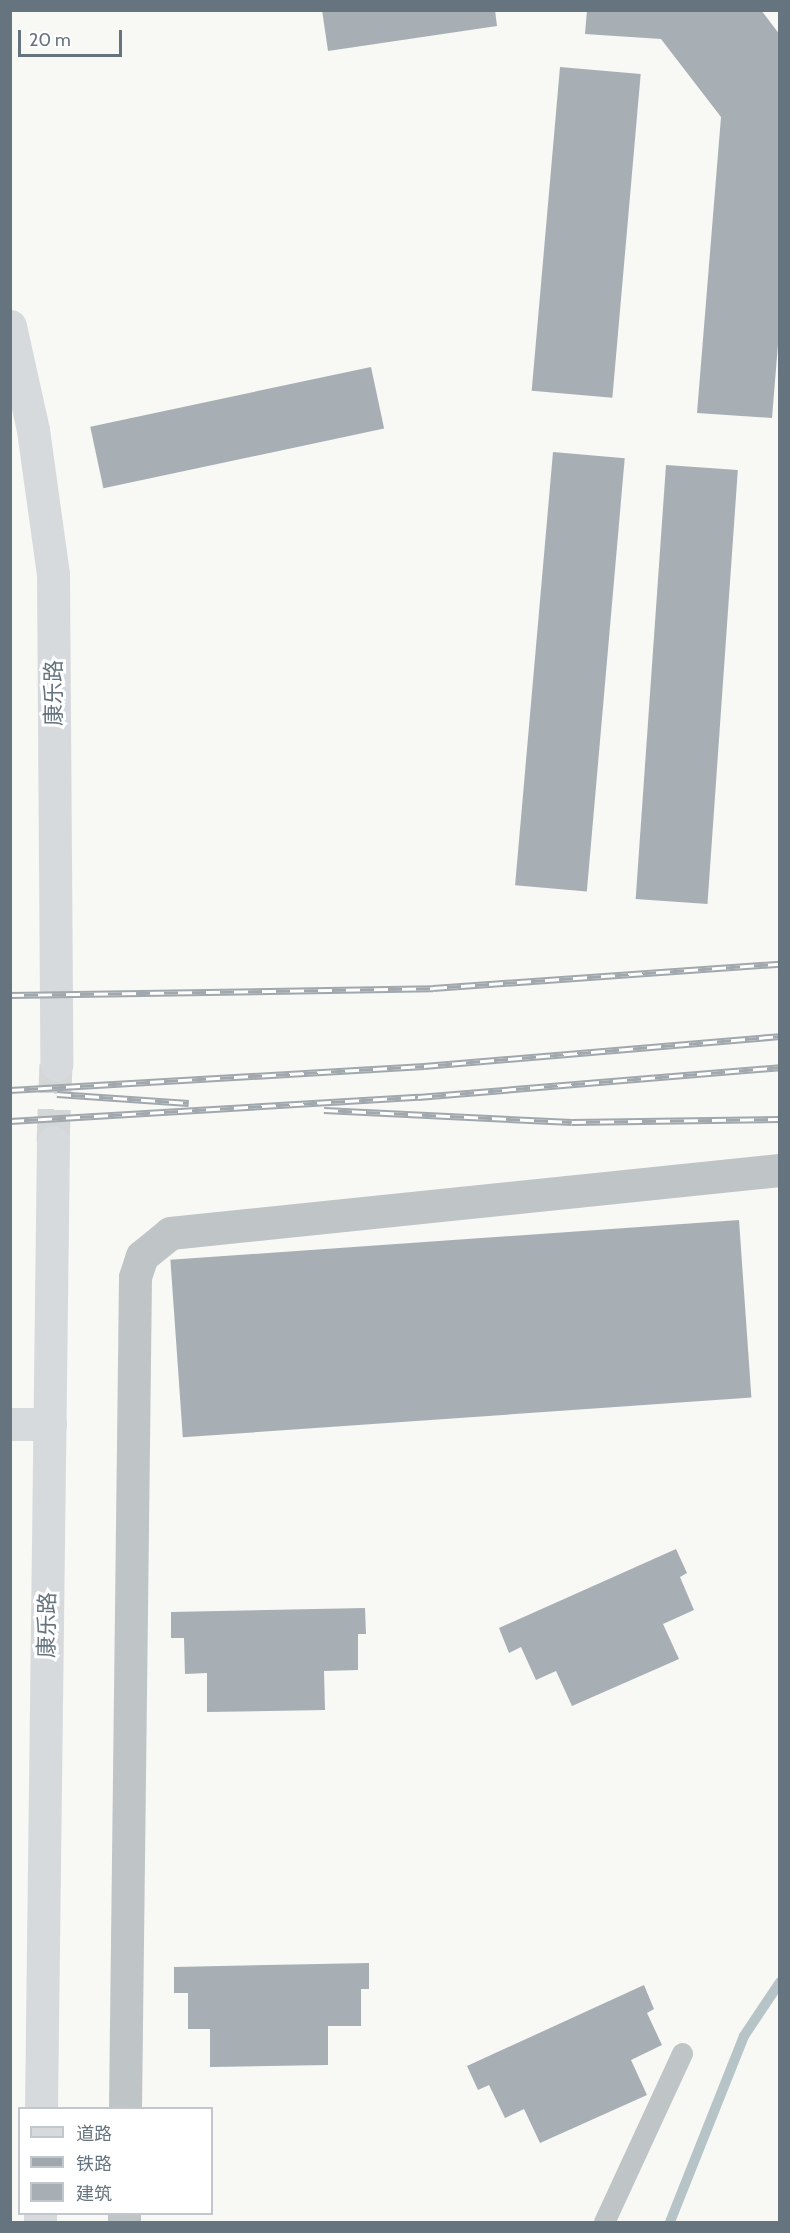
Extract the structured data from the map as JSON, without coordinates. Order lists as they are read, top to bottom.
{
  "streets": {
    "main road": ["康乐路"]
  },
  "legend": ["道路", "铁路", "建筑"],
  "scale_bar": "20 m"
}
